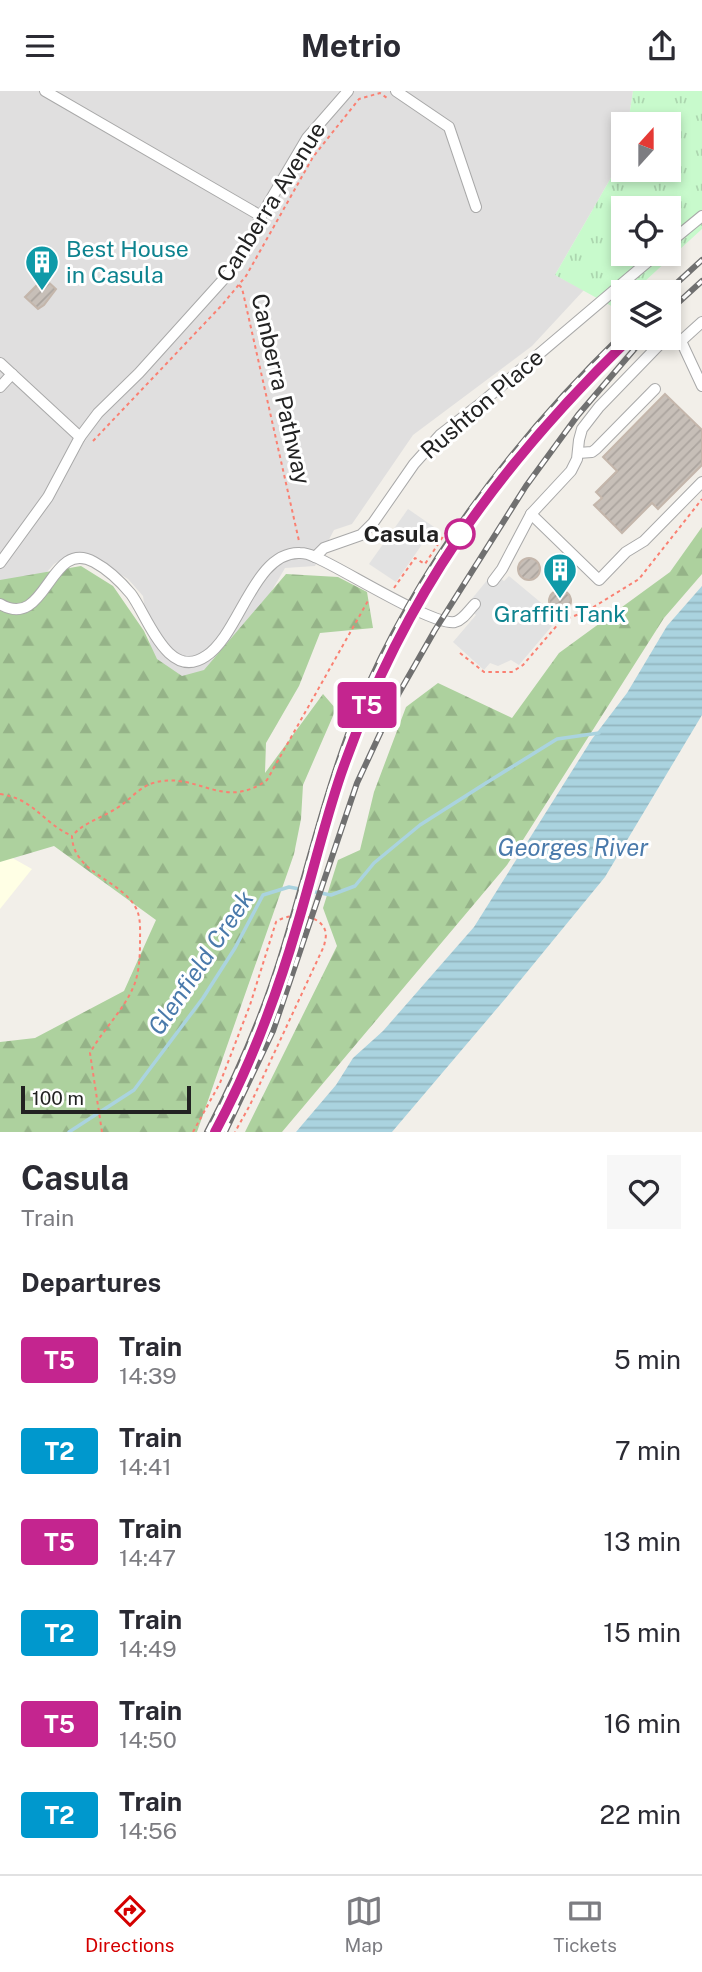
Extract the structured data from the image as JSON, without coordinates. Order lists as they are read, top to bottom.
{
  "streets": {
    "street": ["Canberra Avenue", "Rushton Place"],
    "path": ["Canberra Pathway"]
  },
  "water": ["Georges River", "Glenfield Creek"],
  "places": {
    "building": ["Best House in Casula", "Graffiti Tank"],
    "other": ["Casula"]
  },
  "scale_bar": "100 m",
  "north": "top",
  "page": {
    "header": "Metrio",
    "on_map": "T5",
    "scale": "100 m",
    "heading": [
      ["Casula", "Train"],
      "Departures"
    ],
    "list": [
      {
        "mark": "T5",
        "name": "Train",
        "note": "14:39",
        "value": "5 min"
      },
      {
        "mark": "T2",
        "name": "Train",
        "note": "14:41",
        "value": "7 min"
      },
      {
        "mark": "T5",
        "name": "Train",
        "note": "14:47",
        "value": "13 min"
      },
      {
        "mark": "T2",
        "name": "Train",
        "note": "14:49",
        "value": "15 min"
      },
      {
        "mark": "T5",
        "name": "Train",
        "note": "14:50",
        "value": "16 min"
      },
      {
        "mark": "T2",
        "name": "Train",
        "note": "14:56",
        "value": "22 min"
      }
    ],
    "tabs": ["Directions", "Map", "Tickets"]
  }
}
